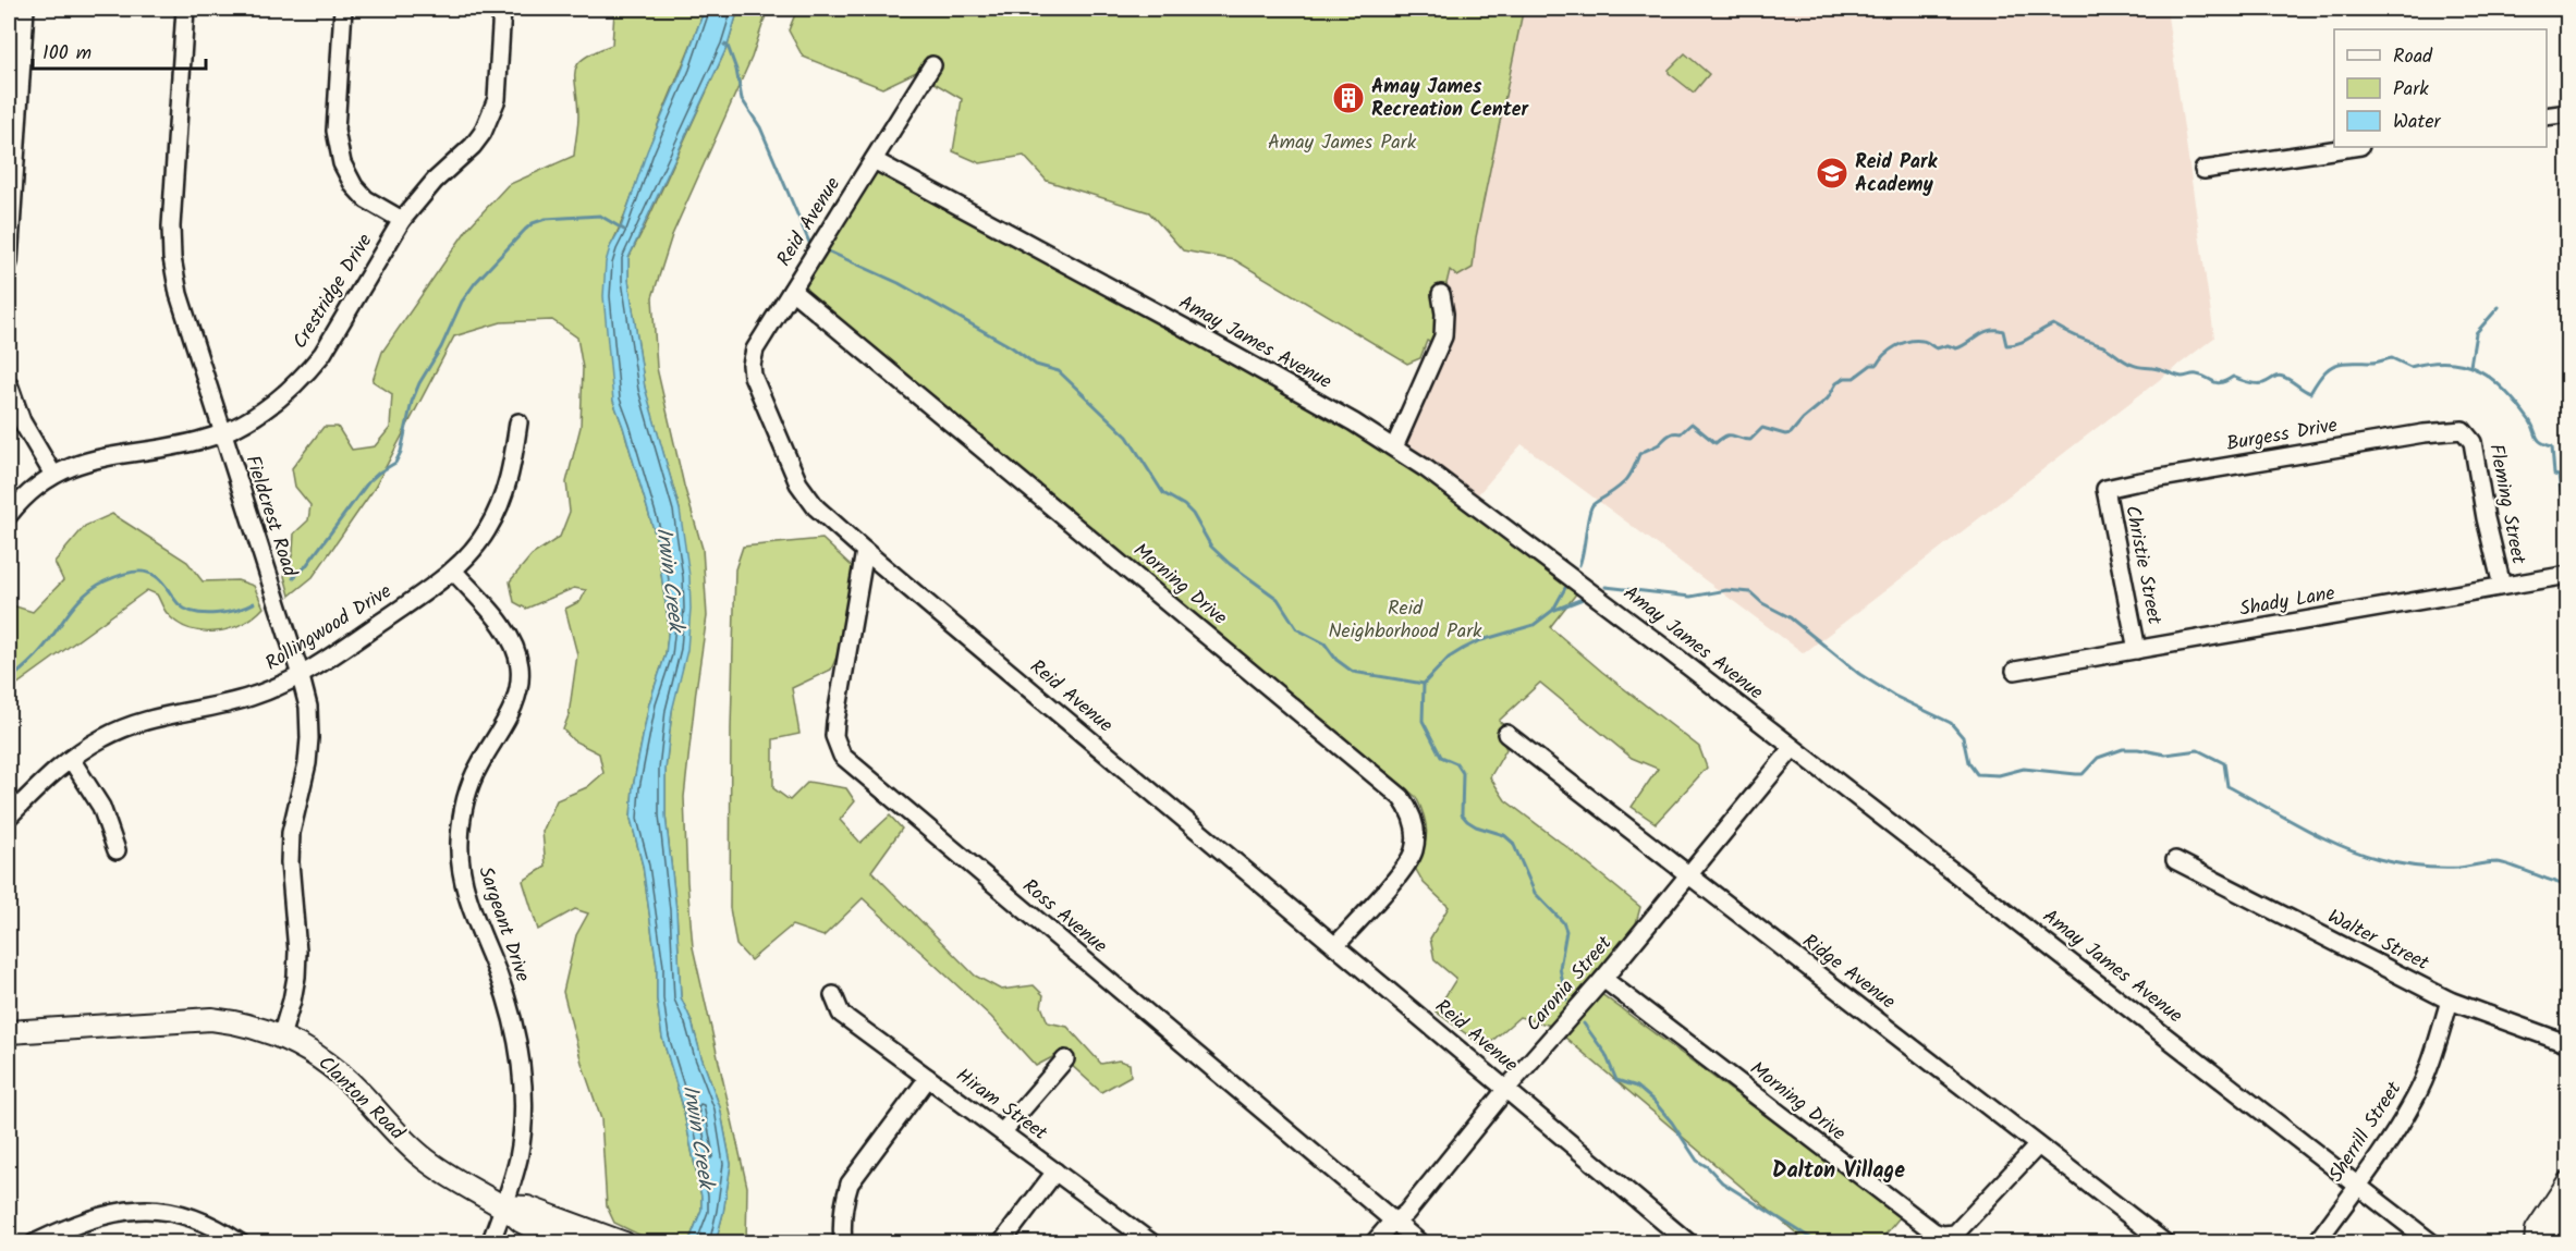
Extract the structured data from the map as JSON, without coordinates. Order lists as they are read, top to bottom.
{
  "streets": {
    "main road": ["Clanton Road"],
    "street": [
      "Reid Avenue",
      "Crestridge Drive",
      "Amay James Avenue",
      "Burgess Drive",
      "Fleming Street",
      "Fieldcrest Road",
      "Christie Street",
      "Morning Drive",
      "Shady Lane",
      "Rollingwood Drive",
      "Ross Avenue",
      "Sargeant Drive",
      "Walter Street",
      "Ridge Avenue",
      "Caronia Street",
      "Hiram Street",
      "Sherrill Street"
    ]
  },
  "crossings": [
    ["Reid Avenue", "Amay James Avenue"],
    ["Reid Avenue", "Morning Drive"],
    ["Reid Avenue", "Ross Avenue"],
    ["Reid Avenue", "Caronia Street"],
    ["Crestridge Drive", "Fieldcrest Road"],
    ["Amay James Avenue", "Caronia Street"],
    ["Amay James Avenue", "Sherrill Street"],
    ["Burgess Drive", "Fleming Street"],
    ["Burgess Drive", "Christie Street"],
    ["Fleming Street", "Shady Lane"],
    ["Fieldcrest Road", "Rollingwood Drive"],
    ["Fieldcrest Road", "Clanton Road"],
    ["Christie Street", "Shady Lane"],
    ["Morning Drive", "Caronia Street"],
    ["Rollingwood Drive", "Sargeant Drive"],
    ["Ross Avenue", "Caronia Street"],
    ["Sargeant Drive", "Clanton Road"],
    ["Walter Street", "Sherrill Street"],
    ["Ridge Avenue", "Caronia Street"]
  ],
  "districts": ["Dalton Village"],
  "water": ["Irwin Creek"],
  "parks": ["Amay James Park", "Reid Neighborhood Park"],
  "places": {
    "building": ["Amay James Recreation Center"],
    "school or university": ["Reid Park Academy"]
  },
  "legend": ["Road", "Park", "Water"],
  "scale_bar": "100 m"
}
